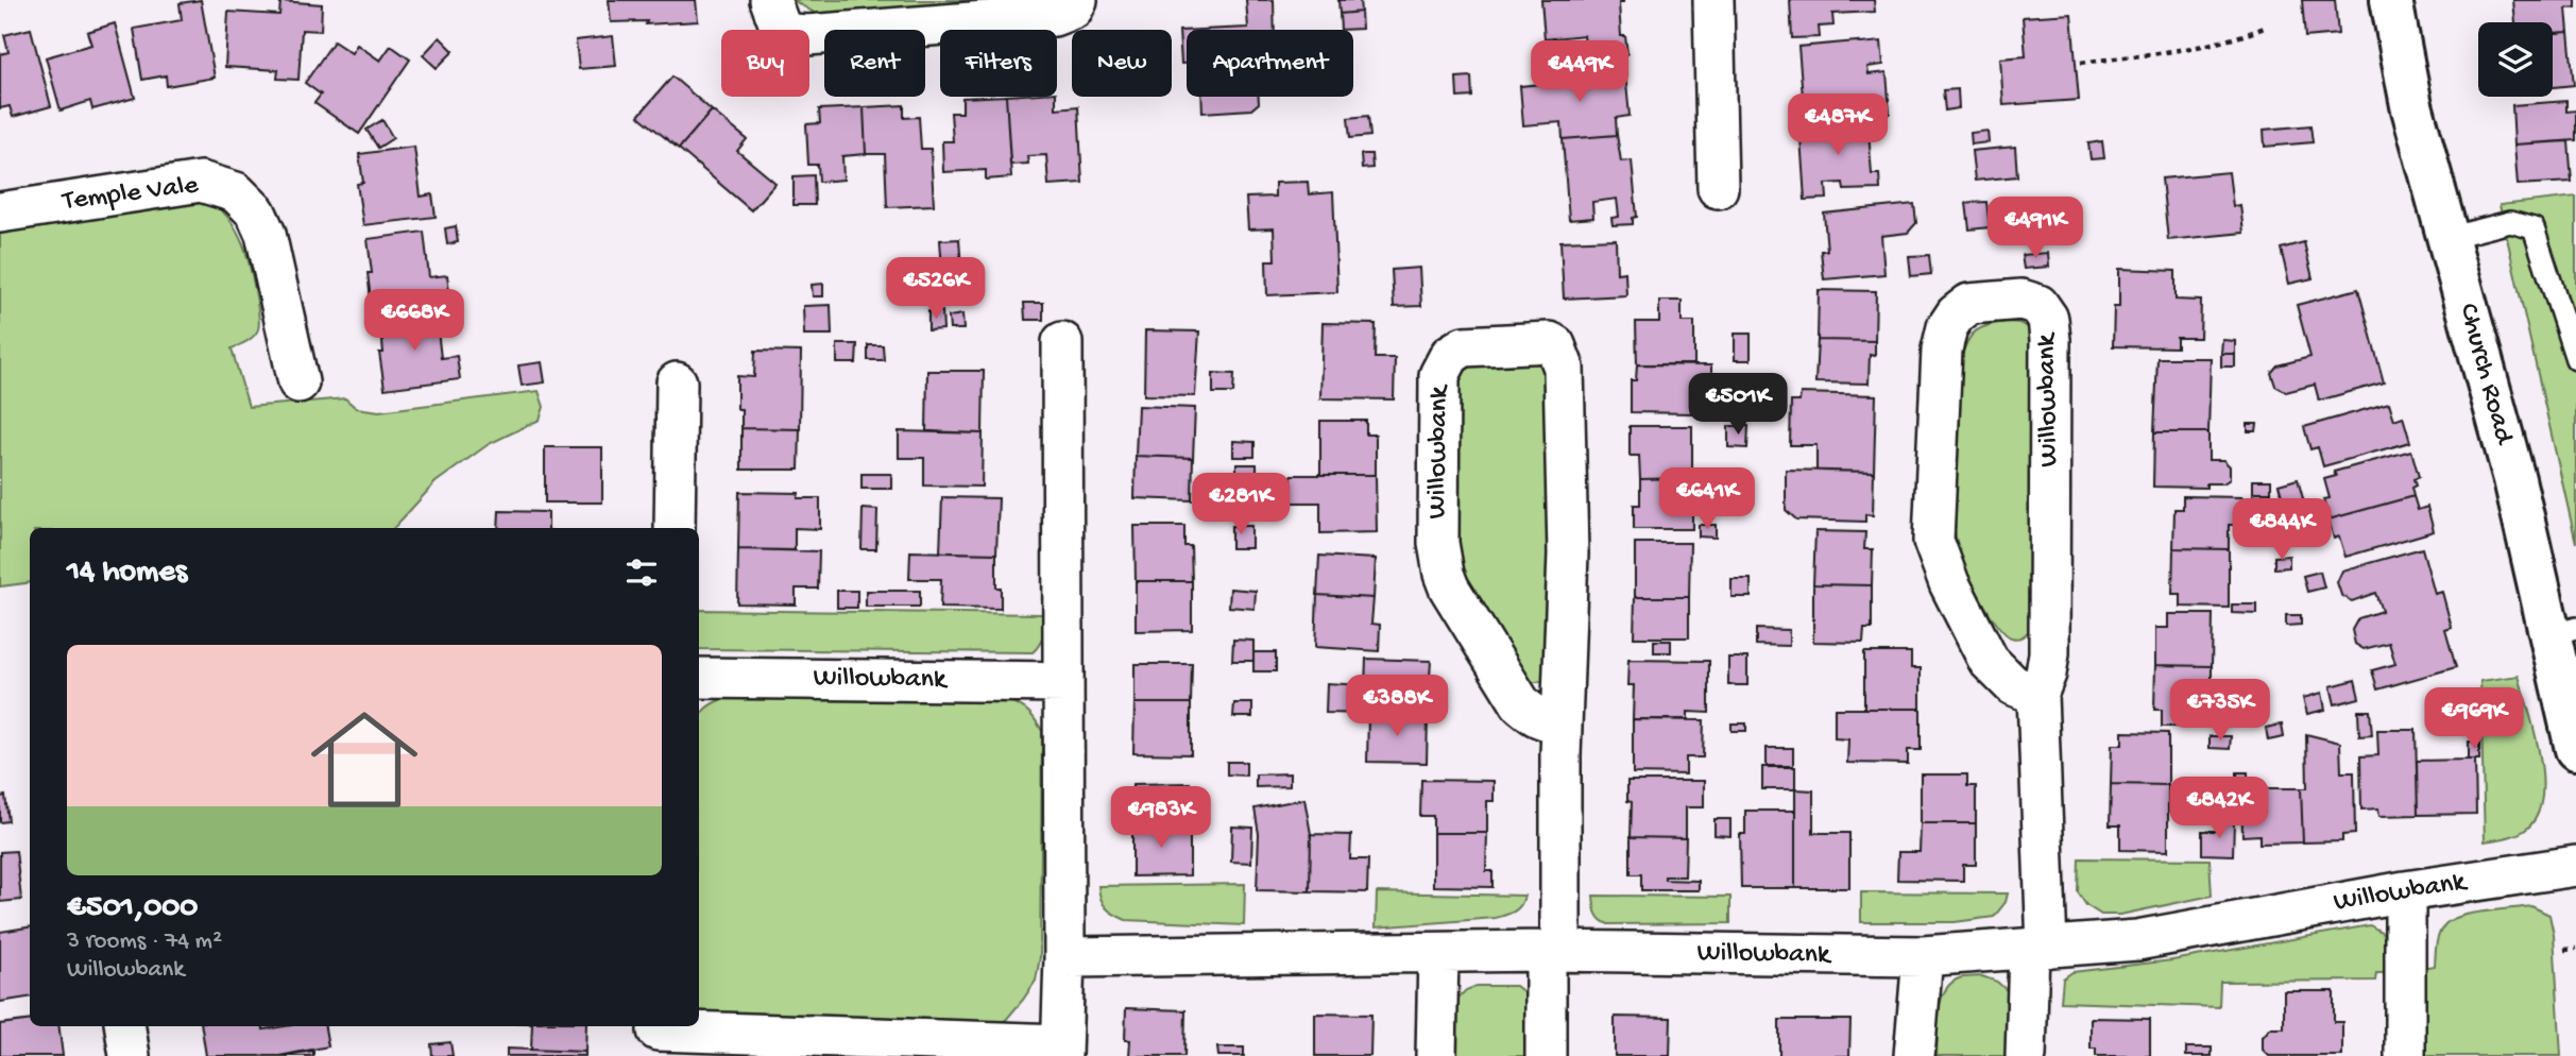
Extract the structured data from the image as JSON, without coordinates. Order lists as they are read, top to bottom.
{
  "streets": {
    "main road": ["Church Road"],
    "street": ["Temple Vale", "Willowbank"]
  },
  "page": {
    "chip": [
      "Buy",
      "Rent",
      "Filters",
      "New",
      "Apartment"
    ],
    "price": [
      "€449K",
      "€487K",
      "€491K",
      "€526K",
      "€668K",
      "€501K",
      "€641K",
      "€281K",
      "€844K",
      "€388K",
      "€735K",
      "€969K",
      "€842K",
      "€983K"
    ],
    "heading": "14 homes",
    "list": [
      {
        "name": "€501,000",
        "note": "3 rooms · 74 m² · Willowbank"
      }
    ]
  }
}
